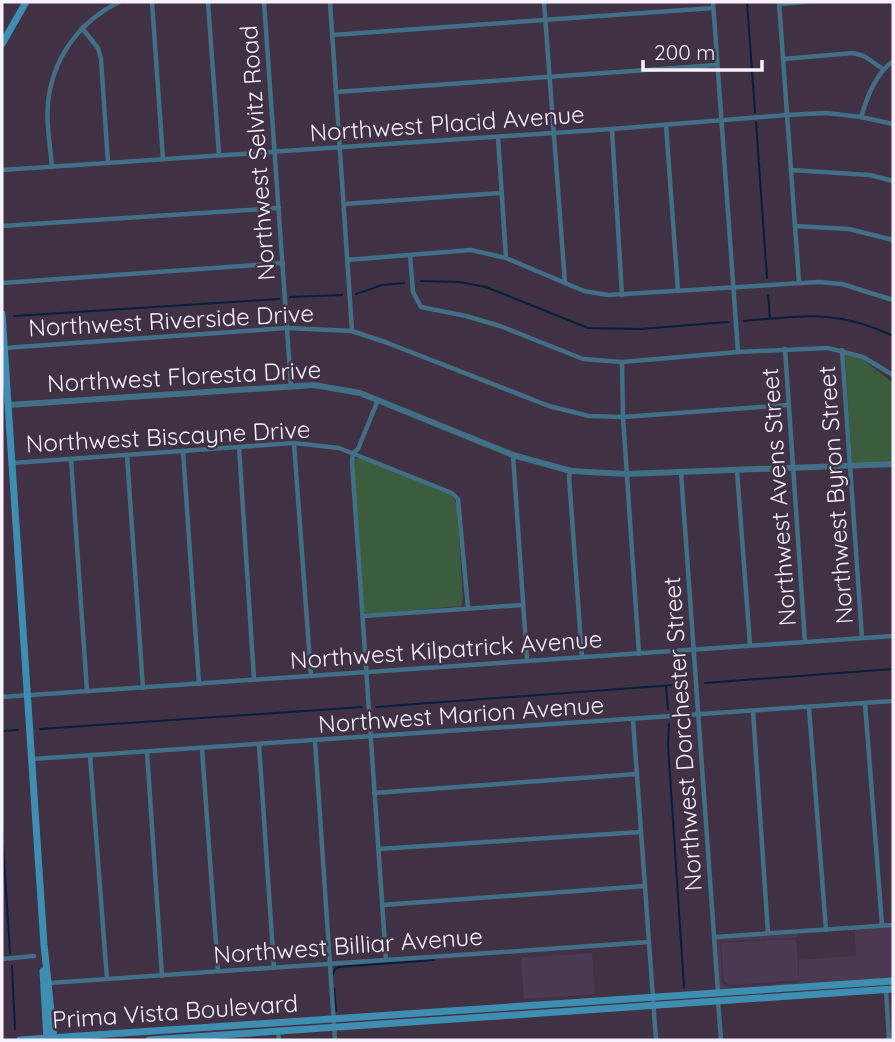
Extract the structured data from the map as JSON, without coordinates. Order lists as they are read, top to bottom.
{
  "streets": {
    "main road": ["Prima Vista Boulevard"],
    "street": [
      "Northwest Placid Avenue",
      "Northwest Selvitz Road",
      "Northwest Riverside Drive",
      "Northwest Floresta Drive",
      "Northwest Biscayne Drive",
      "Northwest Byron Street",
      "Northwest Avens Street",
      "Northwest Kilpatrick Avenue",
      "Northwest Marion Avenue",
      "Northwest Dorchester Street",
      "Northwest Billiar Avenue"
    ]
  },
  "crossings": [
    ["Northwest Placid Avenue", "Northwest Selvitz Road"],
    ["Northwest Selvitz Road", "Northwest Riverside Drive"],
    ["Northwest Selvitz Road", "Northwest Floresta Drive"],
    ["Northwest Riverside Drive", "Northwest Avens Street"],
    ["Northwest Floresta Drive", "Northwest Byron Street"],
    ["Northwest Floresta Drive", "Northwest Avens Street"],
    ["Northwest Floresta Drive", "Northwest Dorchester Street"],
    ["Northwest Byron Street", "Northwest Kilpatrick Avenue"],
    ["Northwest Avens Street", "Northwest Kilpatrick Avenue"],
    ["Northwest Kilpatrick Avenue", "Northwest Dorchester Street"],
    ["Northwest Marion Avenue", "Northwest Dorchester Street"]
  ],
  "scale_bar": "200 m"
}
